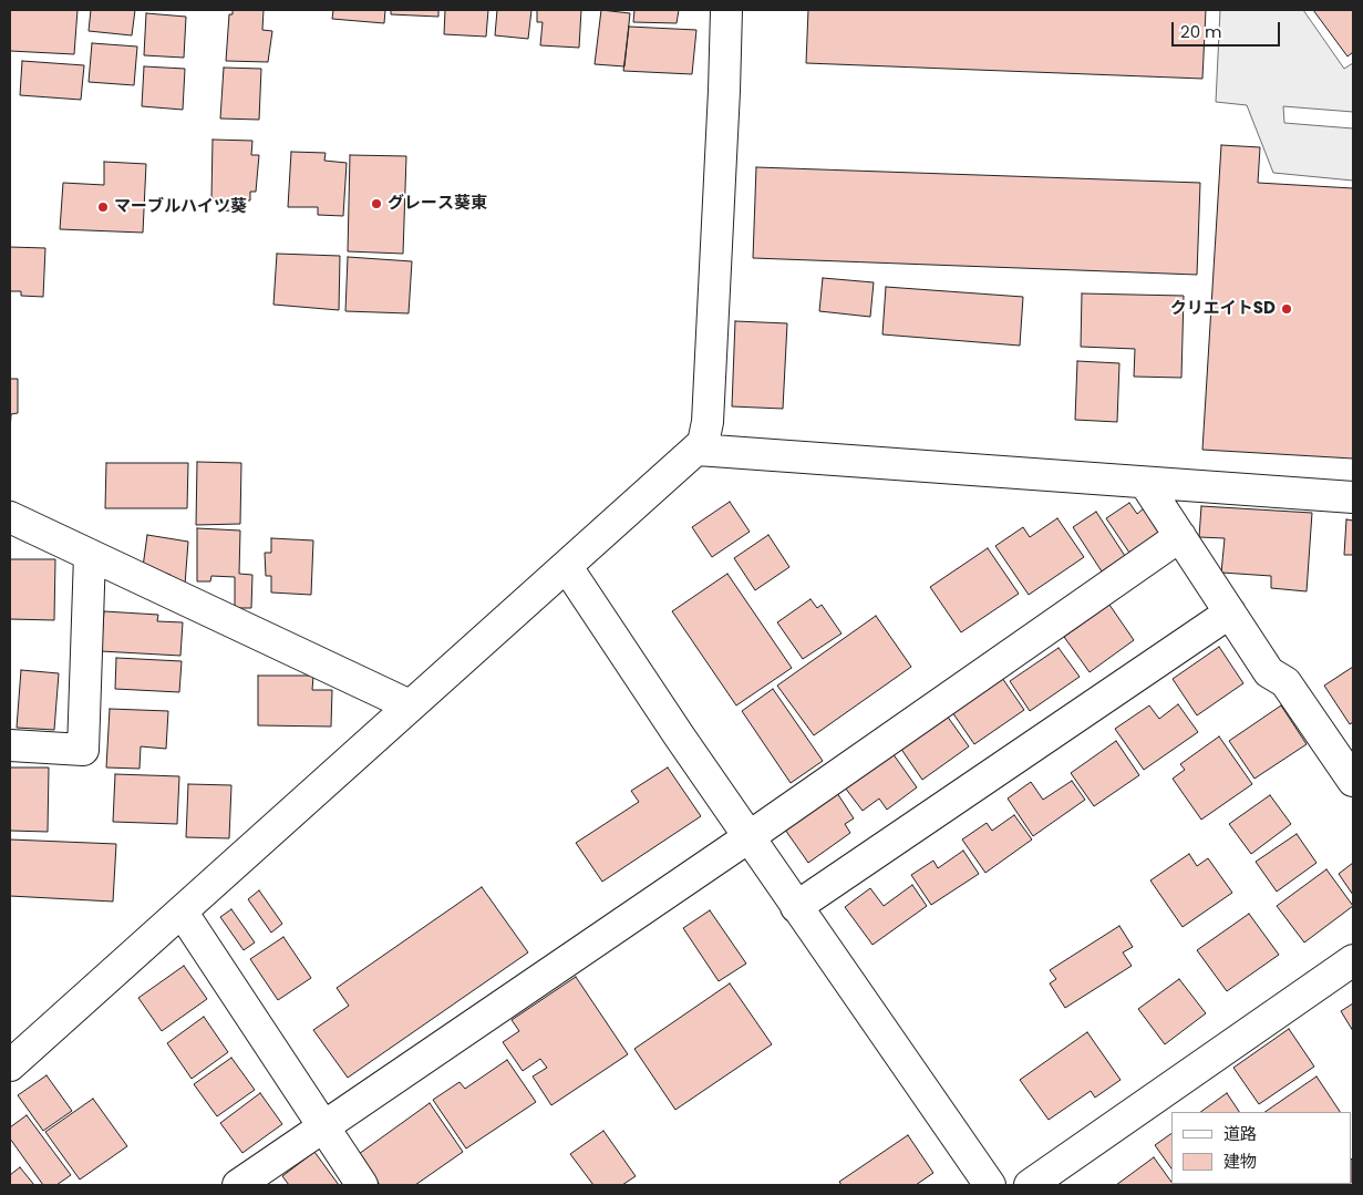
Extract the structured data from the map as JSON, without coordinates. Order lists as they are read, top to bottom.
{
  "places": ["グレース葵東", "マーブルハイツ葵", "クリエイトSD"],
  "legend": ["道路", "建物"],
  "scale_bar": "20 m"
}
